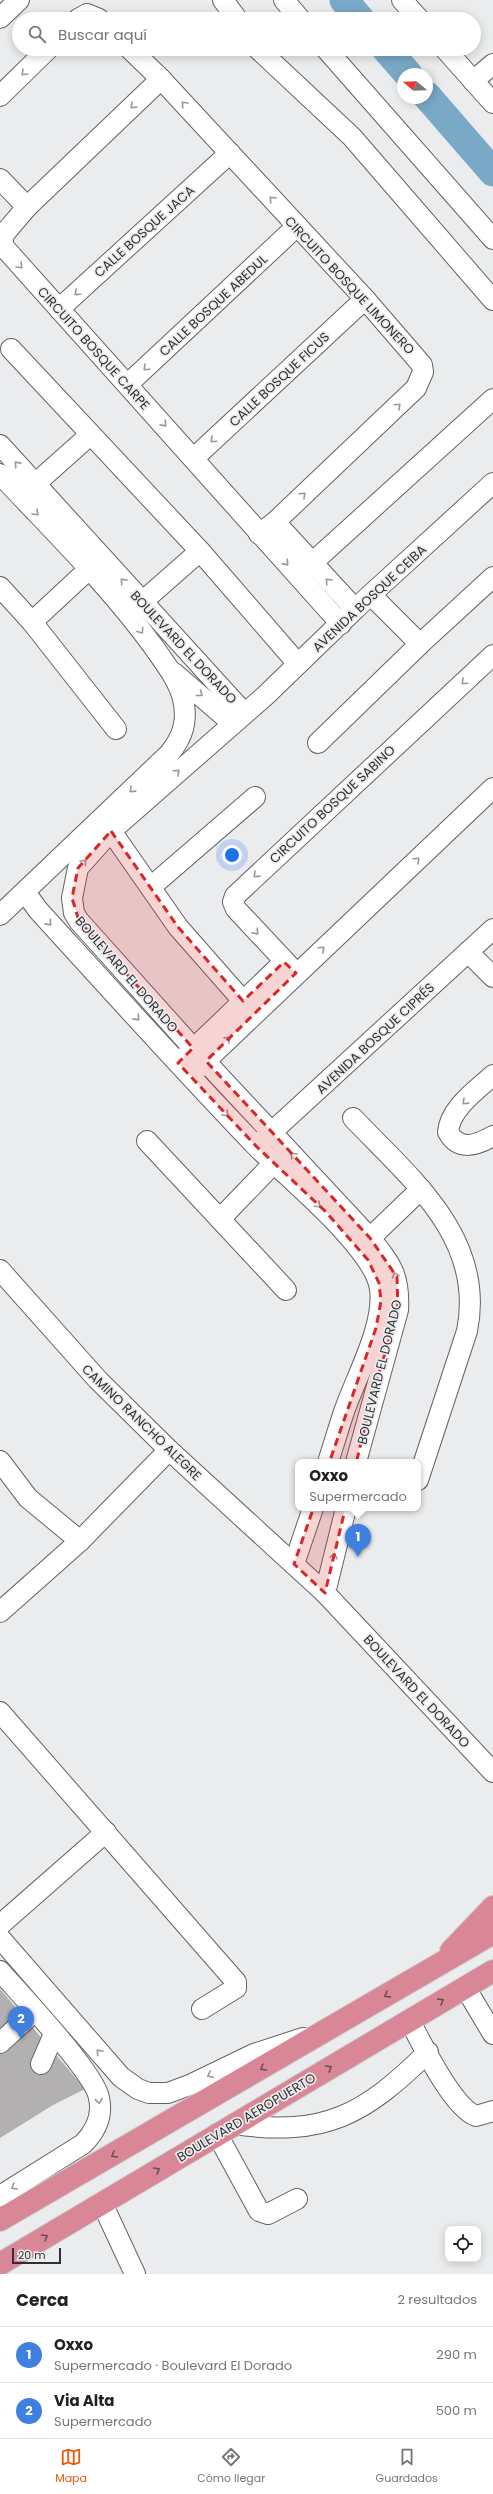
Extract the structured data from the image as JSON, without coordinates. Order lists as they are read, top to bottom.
{
  "streets": {
    "highway": ["BOULEVARD AEROPUERTO"],
    "street": [
      "CALLE BOSQUE JACA",
      "CIRCUITO BOSQUE LIMONERO",
      "CALLE BOSQUE ABEDUL",
      "CIRCUITO BOSQUE CARPE",
      "CALLE BOSQUE FICUS",
      "AVENIDA BOSQUE CEIBA",
      "BOULEVARD EL DORADO",
      "CIRCUITO BOSQUE SABINO",
      "AVENIDA BOSQUE CIPRÉS",
      "CAMINO RANCHO ALEGRE"
    ]
  },
  "crossings": [
    ["CALLE BOSQUE JACA", "CIRCUITO BOSQUE LIMONERO"],
    ["CALLE BOSQUE JACA", "CIRCUITO BOSQUE CARPE"],
    ["CIRCUITO BOSQUE LIMONERO", "CALLE BOSQUE ABEDUL"],
    ["CIRCUITO BOSQUE LIMONERO", "CIRCUITO BOSQUE CARPE"],
    ["CIRCUITO BOSQUE LIMONERO", "CALLE BOSQUE FICUS"],
    ["CALLE BOSQUE ABEDUL", "CIRCUITO BOSQUE CARPE"],
    ["CIRCUITO BOSQUE CARPE", "CALLE BOSQUE FICUS"],
    ["CIRCUITO BOSQUE CARPE", "AVENIDA BOSQUE CEIBA"],
    ["AVENIDA BOSQUE CEIBA", "BOULEVARD EL DORADO"],
    ["BOULEVARD EL DORADO", "AVENIDA BOSQUE CIPRÉS"],
    ["BOULEVARD EL DORADO", "CAMINO RANCHO ALEGRE"]
  ],
  "one_way": ["CALLE BOSQUE JACA", "CALLE BOSQUE ABEDUL"],
  "scale_bar": "20 m",
  "north": "left",
  "page": {
    "search": "Buscar aquí",
    "popup": ["Oxxo", "Supermercado"],
    "pins": ["1", "2"],
    "scale": "20 m",
    "heading": ["Cerca", "2 resultados"],
    "list": [
      {
        "mark": "1",
        "name": "Oxxo",
        "note": "Supermercado · Boulevard El Dorado",
        "value": "290 m"
      },
      {
        "mark": "2",
        "name": "Via Alta",
        "note": "Supermercado",
        "value": "500 m"
      }
    ],
    "nav": ["Mapa", "Cómo llegar", "Guardados"]
  }
}
